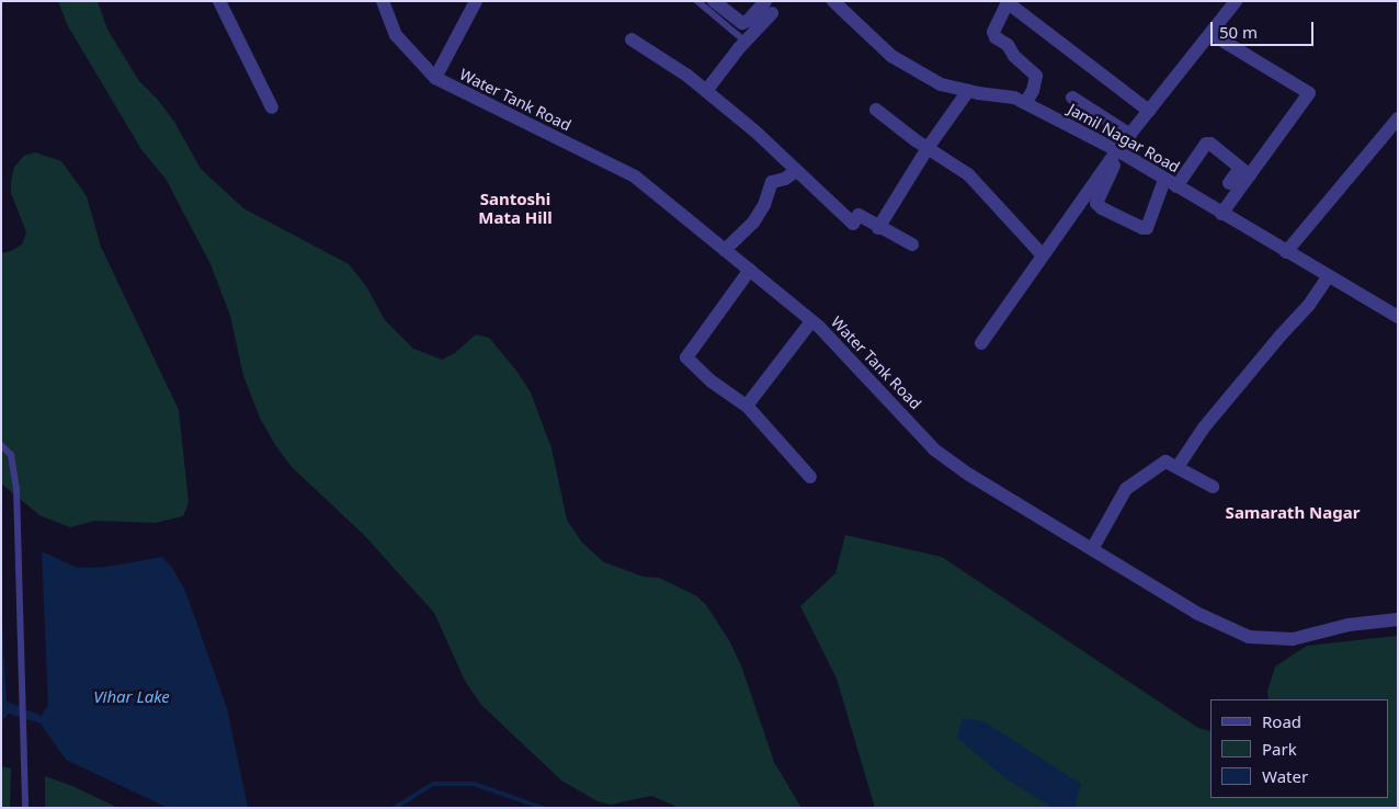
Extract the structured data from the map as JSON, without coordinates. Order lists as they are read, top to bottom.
{
  "streets": {
    "street": ["Water Tank Road", "Jamil Nagar Road"]
  },
  "districts": ["Santoshi Mata Hill", "Samarath Nagar"],
  "water": ["Vihar Lake"],
  "legend": ["Road", "Park", "Water"],
  "scale_bar": "50 m"
}
